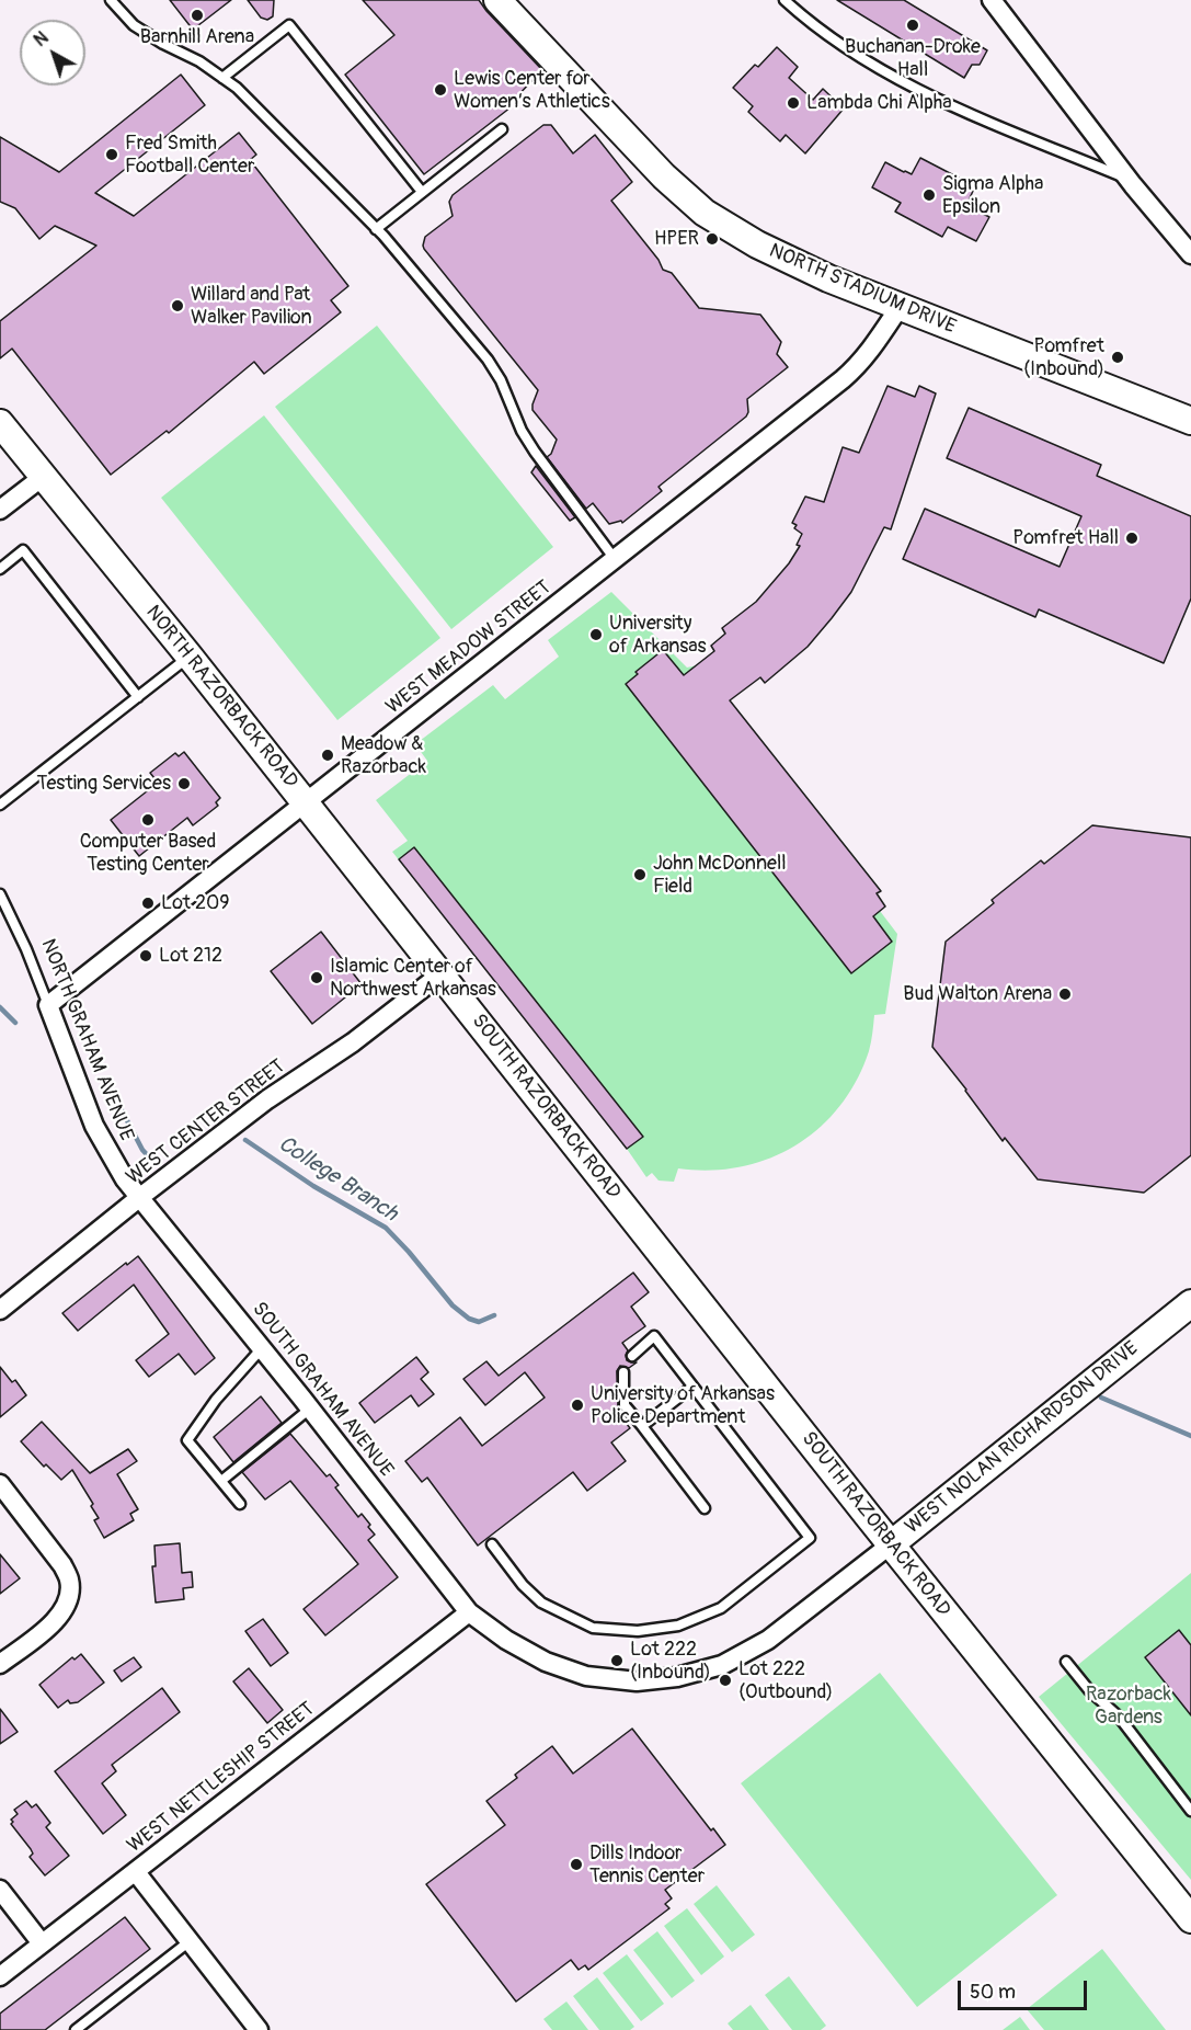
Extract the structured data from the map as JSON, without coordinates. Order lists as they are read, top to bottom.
{
  "streets": {
    "main road": [
      "NORTH STADIUM DRIVE",
      "NORTH RAZORBACK ROAD",
      "SOUTH RAZORBACK ROAD",
      "WEST NOLAN RICHARDSON DRIVE"
    ],
    "street": [
      "WEST MEADOW STREET",
      "NORTH GRAHAM AVENUE",
      "WEST CENTER STREET",
      "SOUTH GRAHAM AVENUE",
      "WEST NETTLESHIP STREET"
    ]
  },
  "crossings": [
    ["NORTH STADIUM DRIVE", "WEST MEADOW STREET"],
    ["WEST MEADOW STREET", "NORTH RAZORBACK ROAD"],
    ["WEST MEADOW STREET", "NORTH GRAHAM AVENUE"],
    ["NORTH RAZORBACK ROAD", "SOUTH RAZORBACK ROAD"],
    ["NORTH RAZORBACK ROAD", "WEST CENTER STREET"],
    ["NORTH GRAHAM AVENUE", "WEST CENTER STREET"],
    ["NORTH GRAHAM AVENUE", "SOUTH GRAHAM AVENUE"],
    ["SOUTH RAZORBACK ROAD", "WEST CENTER STREET"],
    ["SOUTH RAZORBACK ROAD", "WEST NOLAN RICHARDSON DRIVE"],
    ["WEST CENTER STREET", "SOUTH GRAHAM AVENUE"],
    ["SOUTH GRAHAM AVENUE", "WEST NOLAN RICHARDSON DRIVE"],
    ["SOUTH GRAHAM AVENUE", "WEST NETTLESHIP STREET"],
    ["WEST NOLAN RICHARDSON DRIVE", "WEST NETTLESHIP STREET"]
  ],
  "water": ["College Branch"],
  "parks": ["Razorback Gardens"],
  "places": [
    "Barnhill Arena",
    "Buchanan-Droke Hall",
    "Lewis Center for Women’s Athletics",
    "Lambda Chi Alpha",
    "Fred Smith Football Center",
    "Sigma Alpha Epsilon",
    "HPER",
    "Willard and Pat Walker Pavilion",
    "Pomfret (Inbound)",
    "Pomfret Hall",
    "University of Arkansas",
    "Meadow & Razorback",
    "Testing Services",
    "Computer Based Testing Center",
    "John McDonnell Field",
    "Lot 209",
    "Lot 212",
    "Islamic Center of Northwest Arkansas",
    "Bud Walton Arena",
    "University of Arkansas Police Department",
    "Lot 222 (Inbound)",
    "Lot 222 (Outbound)",
    "Dills Indoor Tennis Center"
  ],
  "scale_bar": "50 m",
  "north": "top left"
}
